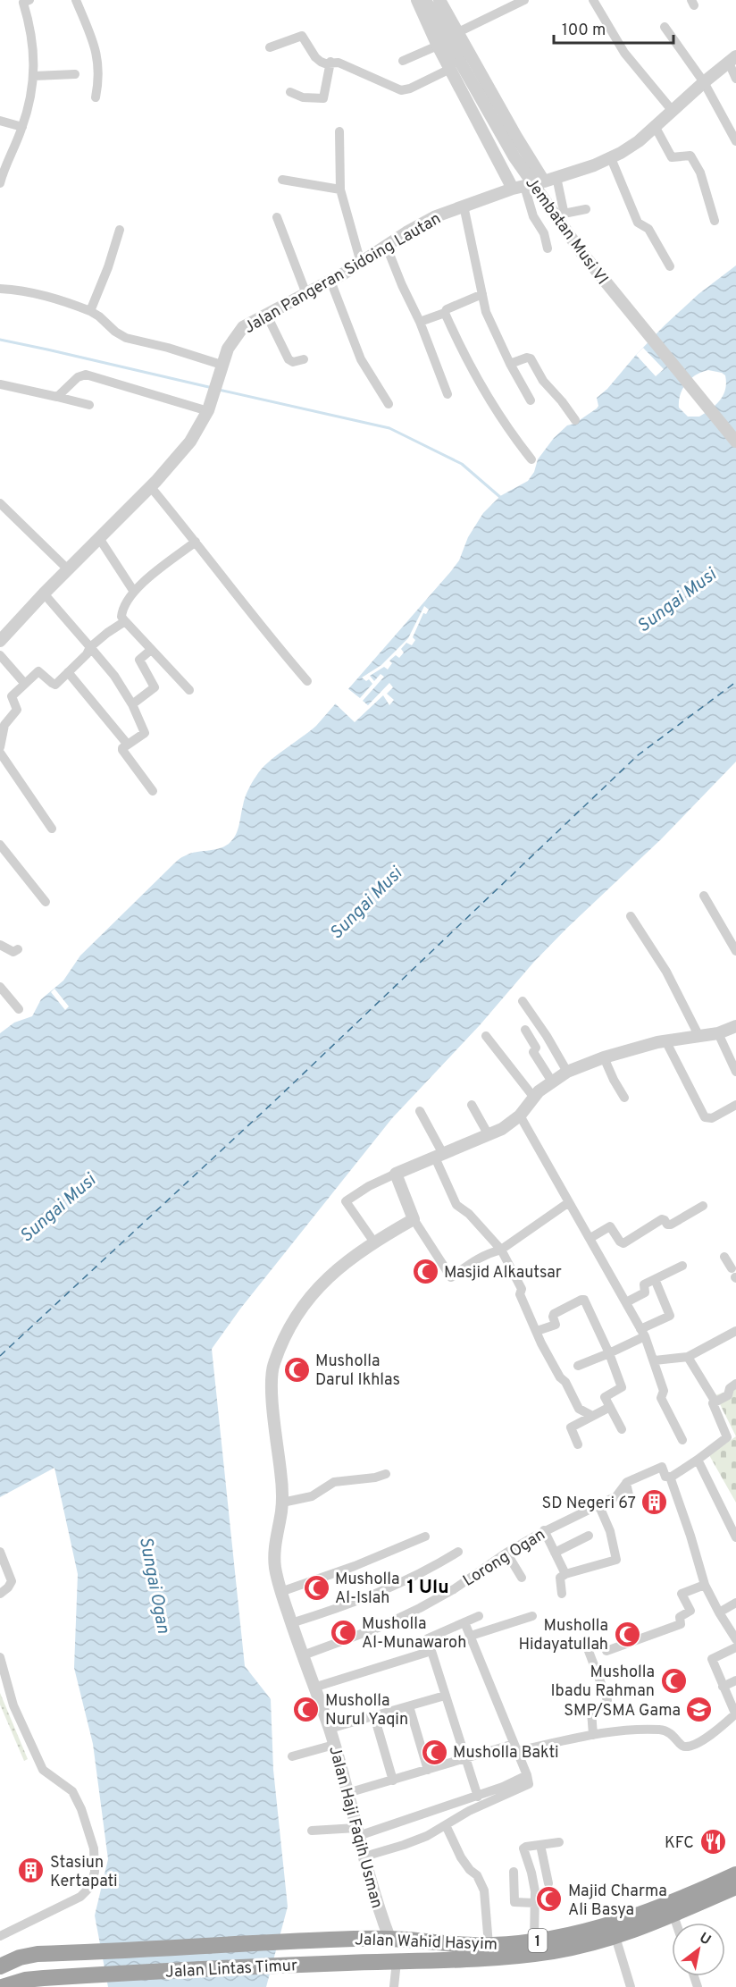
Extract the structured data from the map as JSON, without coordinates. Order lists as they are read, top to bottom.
{
  "streets": {
    "highway": ["1", "Jalan Wahid Hasyim", "Jalan Lintas Timur"],
    "street": [
      "Jembatan Musi VI",
      "Jalan Pangeran Sidoing Lautan",
      "Lorong Ogan",
      "Jalan Haji Faqih Usman"
    ]
  },
  "crossings": [
    ["Lorong Ogan", "Jalan Haji Faqih Usman"],
    ["Jalan Haji Faqih Usman", "Jalan Wahid Hasyim"],
    ["Jalan Wahid Hasyim", "Jalan Lintas Timur"]
  ],
  "districts": ["1 Ulu"],
  "water": ["Sungai Musi", "Sungai Ogan"],
  "places": {
    "mosque": [
      "Masjid Alkautsar",
      "Musholla Darul Ikhlas",
      "Musholla Al-Islah",
      "Musholla Al-Munawaroh",
      "Musholla Hidayatullah",
      "Musholla Ibadu Rahman",
      "Musholla Nurul Yaqin",
      "Musholla Bakti",
      "Majid Charma Ali Basya"
    ],
    "building": ["SD Negeri 67", "Stasiun Kertapati"],
    "school or university": ["SMP/SMA Gama"],
    "restaurant": ["KFC"]
  },
  "scale_bar": "100 m",
  "north": "top right"
}
